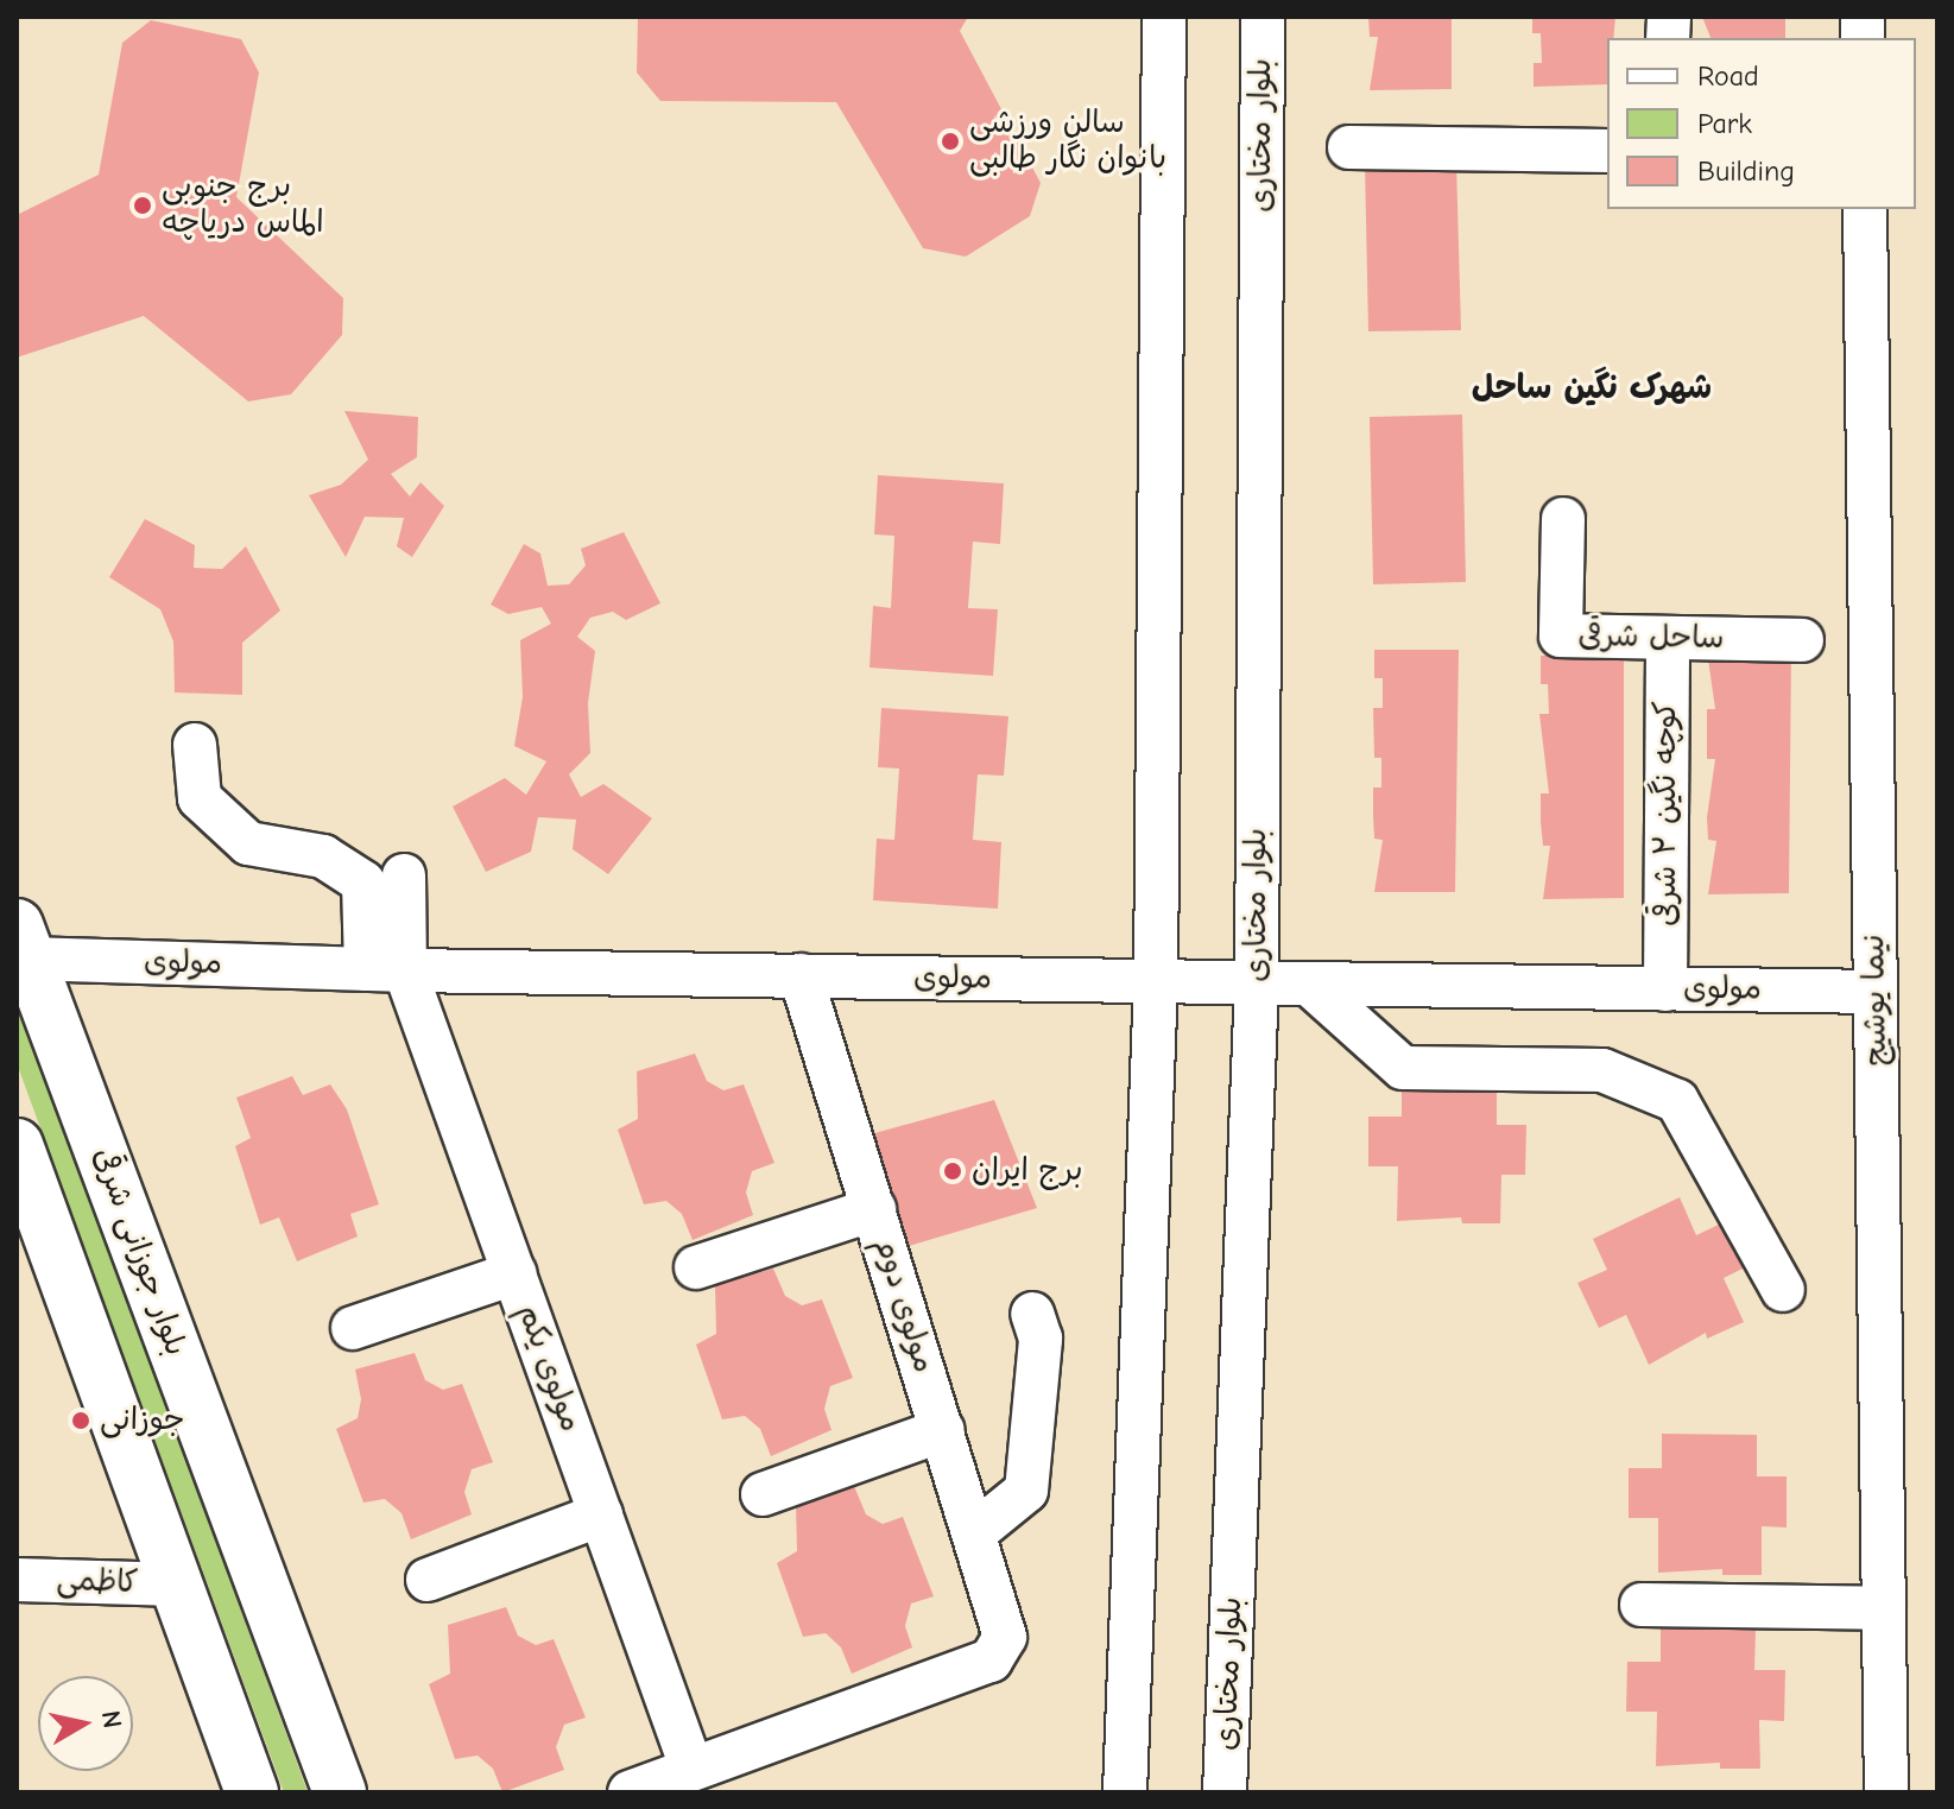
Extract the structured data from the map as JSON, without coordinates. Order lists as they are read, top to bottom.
{
  "streets": {
    "street": [
      "بلوار مختاری",
      "ساحل شرقی",
      "کوچه نگین ۲ شرقی",
      "مولوی",
      "نیما یوشیج",
      "بلوار جوزانی شرقی",
      "مولوی دوم",
      "مولوی یکم",
      "کاظمی"
    ]
  },
  "crossings": [
    ["بلوار مختاری", "مولوی"],
    ["ساحل شرقی", "کوچه نگین ۲ شرقی"],
    ["کوچه نگین ۲ شرقی", "مولوی"],
    ["مولوی", "نیما یوشیج"],
    ["مولوی", "بلوار جوزانی شرقی"],
    ["مولوی", "مولوی دوم"],
    ["مولوی", "مولوی یکم"],
    ["مولوی دوم", "مولوی یکم"]
  ],
  "districts": ["شهرک نگین ساحل"],
  "places": [
    "سالن ورزشی بانوان نگار طالبی",
    "برج جنوبی الماس دریاچه",
    "برج ایران",
    "جوزانی"
  ],
  "legend": ["Road", "Park", "Building"],
  "north": "right"
}
